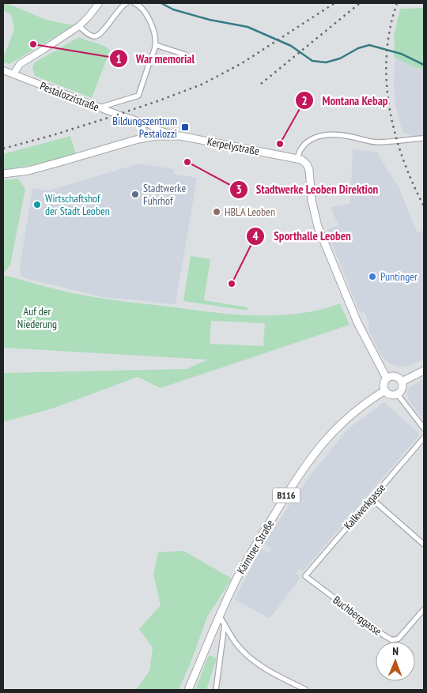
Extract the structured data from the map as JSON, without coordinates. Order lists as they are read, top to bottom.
{
  "streets": {
    "main road": ["Kerpelystraße", "B116", "Kärntner Straße"],
    "street": ["Pestalozzistraße", "Kalkwerkgasse", "Buchberggasse"]
  },
  "crossings": [
    ["Pestalozzistraße", "Kerpelystraße"],
    ["Kalkwerkgasse", "Buchberggasse"]
  ],
  "parks": ["Auf der Niederung"],
  "places": {
    "other": [
      "War memorial",
      "Montana Kebap",
      "Stadtwerke Leoben Direktion",
      "Stadtwerke Fuhrhof",
      "Wirtschaftshof der Stadt Leoben",
      "HBLA Leoben",
      "Puntinger",
      "Sporthalle Leoben"
    ],
    "transit": ["Bildungszentrum Pestalozzi"]
  },
  "north": "top"
}
